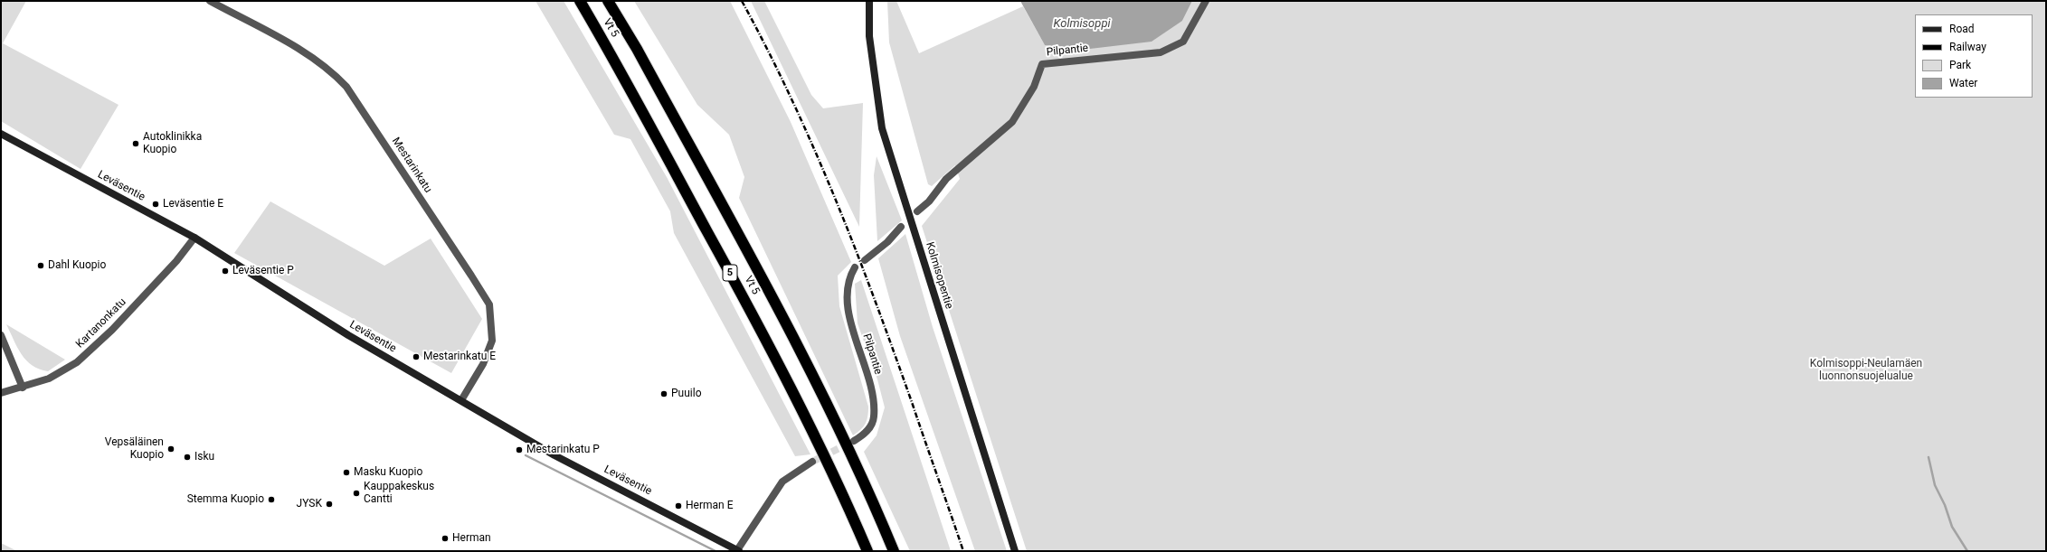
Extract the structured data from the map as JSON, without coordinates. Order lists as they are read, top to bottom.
{
  "streets": {
    "highway": ["Vt 5", "5"],
    "main road": ["Leväsentie", "Kolmisopentie"],
    "street": ["Pilpantie", "Mestarinkatu", "Kartanonkatu"]
  },
  "crossings": [
    ["Mestarinkatu", "Leväsentie"],
    ["Leväsentie", "Kartanonkatu"]
  ],
  "water": ["Kolmisoppi"],
  "parks": ["Kolmisoppi-Neulamäen luonnonsuojelualue"],
  "places": [
    "Autoklinikka Kuopio",
    "Leväsentie E",
    "Dahl Kuopio",
    "Leväsentie P",
    "Mestarinkatu E",
    "Puuilo",
    "Vepsäläinen Kuopio",
    "Mestarinkatu P",
    "Isku",
    "Masku Kuopio",
    "Kauppakeskus Cantti",
    "Stemma Kuopio",
    "JYSK",
    "Herman E",
    "Herman"
  ],
  "legend": [
    "Road",
    "Railway",
    "Park",
    "Water"
  ]
}
